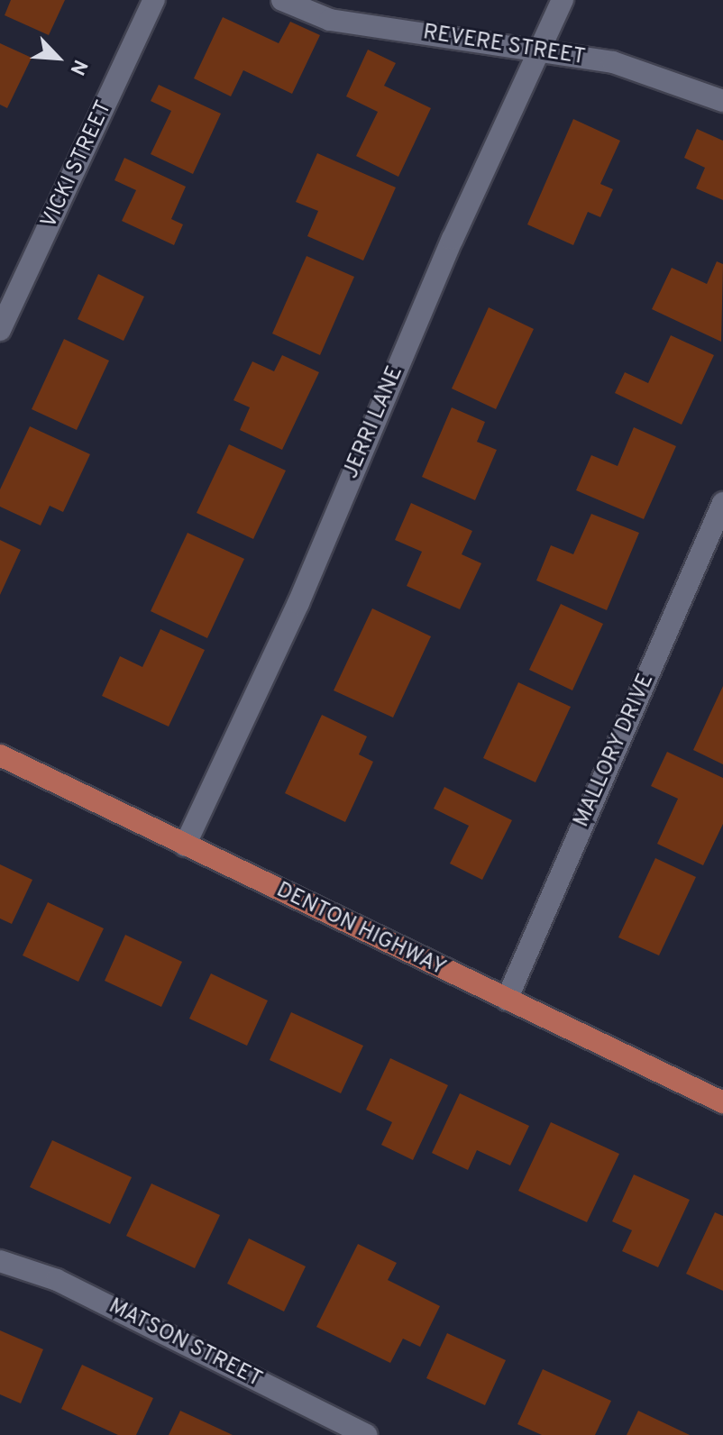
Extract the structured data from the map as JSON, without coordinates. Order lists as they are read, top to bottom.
{
  "streets": {
    "main road": ["DENTON HIGHWAY"],
    "street": [
      "REVERE STREET",
      "VICKI STREET",
      "JERRI LANE",
      "MALLORY DRIVE",
      "MATSON STREET"
    ]
  },
  "crossings": [
    ["REVERE STREET", "JERRI LANE"],
    ["JERRI LANE", "DENTON HIGHWAY"],
    ["MALLORY DRIVE", "DENTON HIGHWAY"]
  ],
  "north": "bottom right"
}
